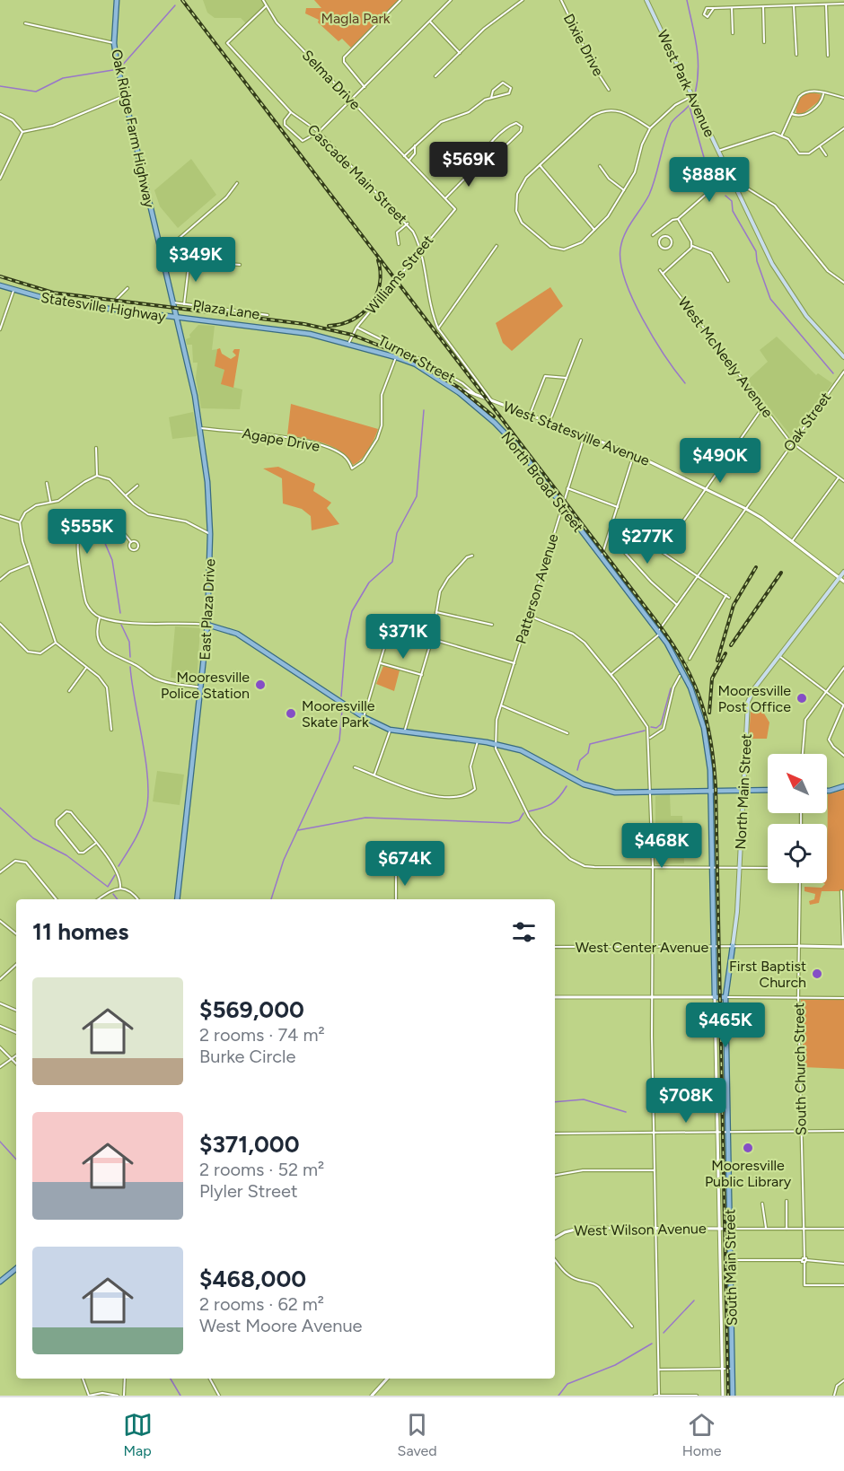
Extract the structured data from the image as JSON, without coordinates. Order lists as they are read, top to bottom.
{
  "streets": {
    "main road": [
      "West Park Avenue",
      "Oak Ridge Farm Highway",
      "Statesville Highway",
      "North Broad Street",
      "East Plaza Drive",
      "North Main Street",
      "South Main Street"
    ],
    "street": [
      "Dixie Drive",
      "Selma Drive",
      "Cascade Main Street",
      "Williams Street",
      "Plaza Lane",
      "West McNeely Avenue",
      "Turner Street",
      "Oak Street",
      "West Statesville Avenue",
      "Agape Drive",
      "Patterson Avenue",
      "West Center Avenue",
      "South Church Street",
      "West Wilson Avenue"
    ]
  },
  "crossings": [
    ["Selma Drive", "Cascade Main Street"],
    ["Selma Drive", "Williams Street"],
    ["Oak Ridge Farm Highway", "Statesville Highway"],
    ["Oak Ridge Farm Highway", "Plaza Lane"],
    ["Oak Ridge Farm Highway", "North Broad Street"],
    ["Oak Ridge Farm Highway", "East Plaza Drive"],
    ["Cascade Main Street", "Williams Street"],
    ["Cascade Main Street", "West Statesville Avenue"],
    ["Williams Street", "Turner Street"],
    ["Williams Street", "North Broad Street"],
    ["Statesville Highway", "North Broad Street"],
    ["Statesville Highway", "East Plaza Drive"],
    ["West McNeely Avenue", "Oak Street"],
    ["Turner Street", "West Statesville Avenue"],
    ["Oak Street", "West Statesville Avenue"],
    ["Oak Street", "North Broad Street"],
    ["West Statesville Avenue", "North Broad Street"],
    ["West Statesville Avenue", "Patterson Avenue"],
    ["West Statesville Avenue", "North Main Street"],
    ["Agape Drive", "North Broad Street"],
    ["Agape Drive", "East Plaza Drive"],
    ["North Broad Street", "Patterson Avenue"],
    ["North Broad Street", "East Plaza Drive"],
    ["North Broad Street", "West Center Avenue"],
    ["North Main Street", "West Center Avenue"],
    ["North Main Street", "South Main Street"],
    ["West Center Avenue", "South Church Street"],
    ["West Center Avenue", "South Main Street"],
    ["West Wilson Avenue", "South Main Street"]
  ],
  "parks": ["Magla Park"],
  "places": [
    "Mooresville Police Station",
    "Mooresville Post Office",
    "Mooresville Skate Park",
    "First Baptist Church",
    "Mooresville Public Library"
  ],
  "north": "top left",
  "page": {
    "price": [
      "$569K",
      "$888K",
      "$349K",
      "$490K",
      "$555K",
      "$277K",
      "$371K",
      "$468K",
      "$674K",
      "$465K",
      "$708K"
    ],
    "heading": "11 homes",
    "list": [
      {
        "name": "$569,000",
        "note": "2 rooms · 74 m² · Burke Circle"
      },
      {
        "name": "$371,000",
        "note": "2 rooms · 52 m² · Plyler Street"
      },
      {
        "name": "$468,000",
        "note": "2 rooms · 62 m² · West Moore Avenue"
      }
    ],
    "tabs": ["Map", "Saved", "Home"]
  }
}
